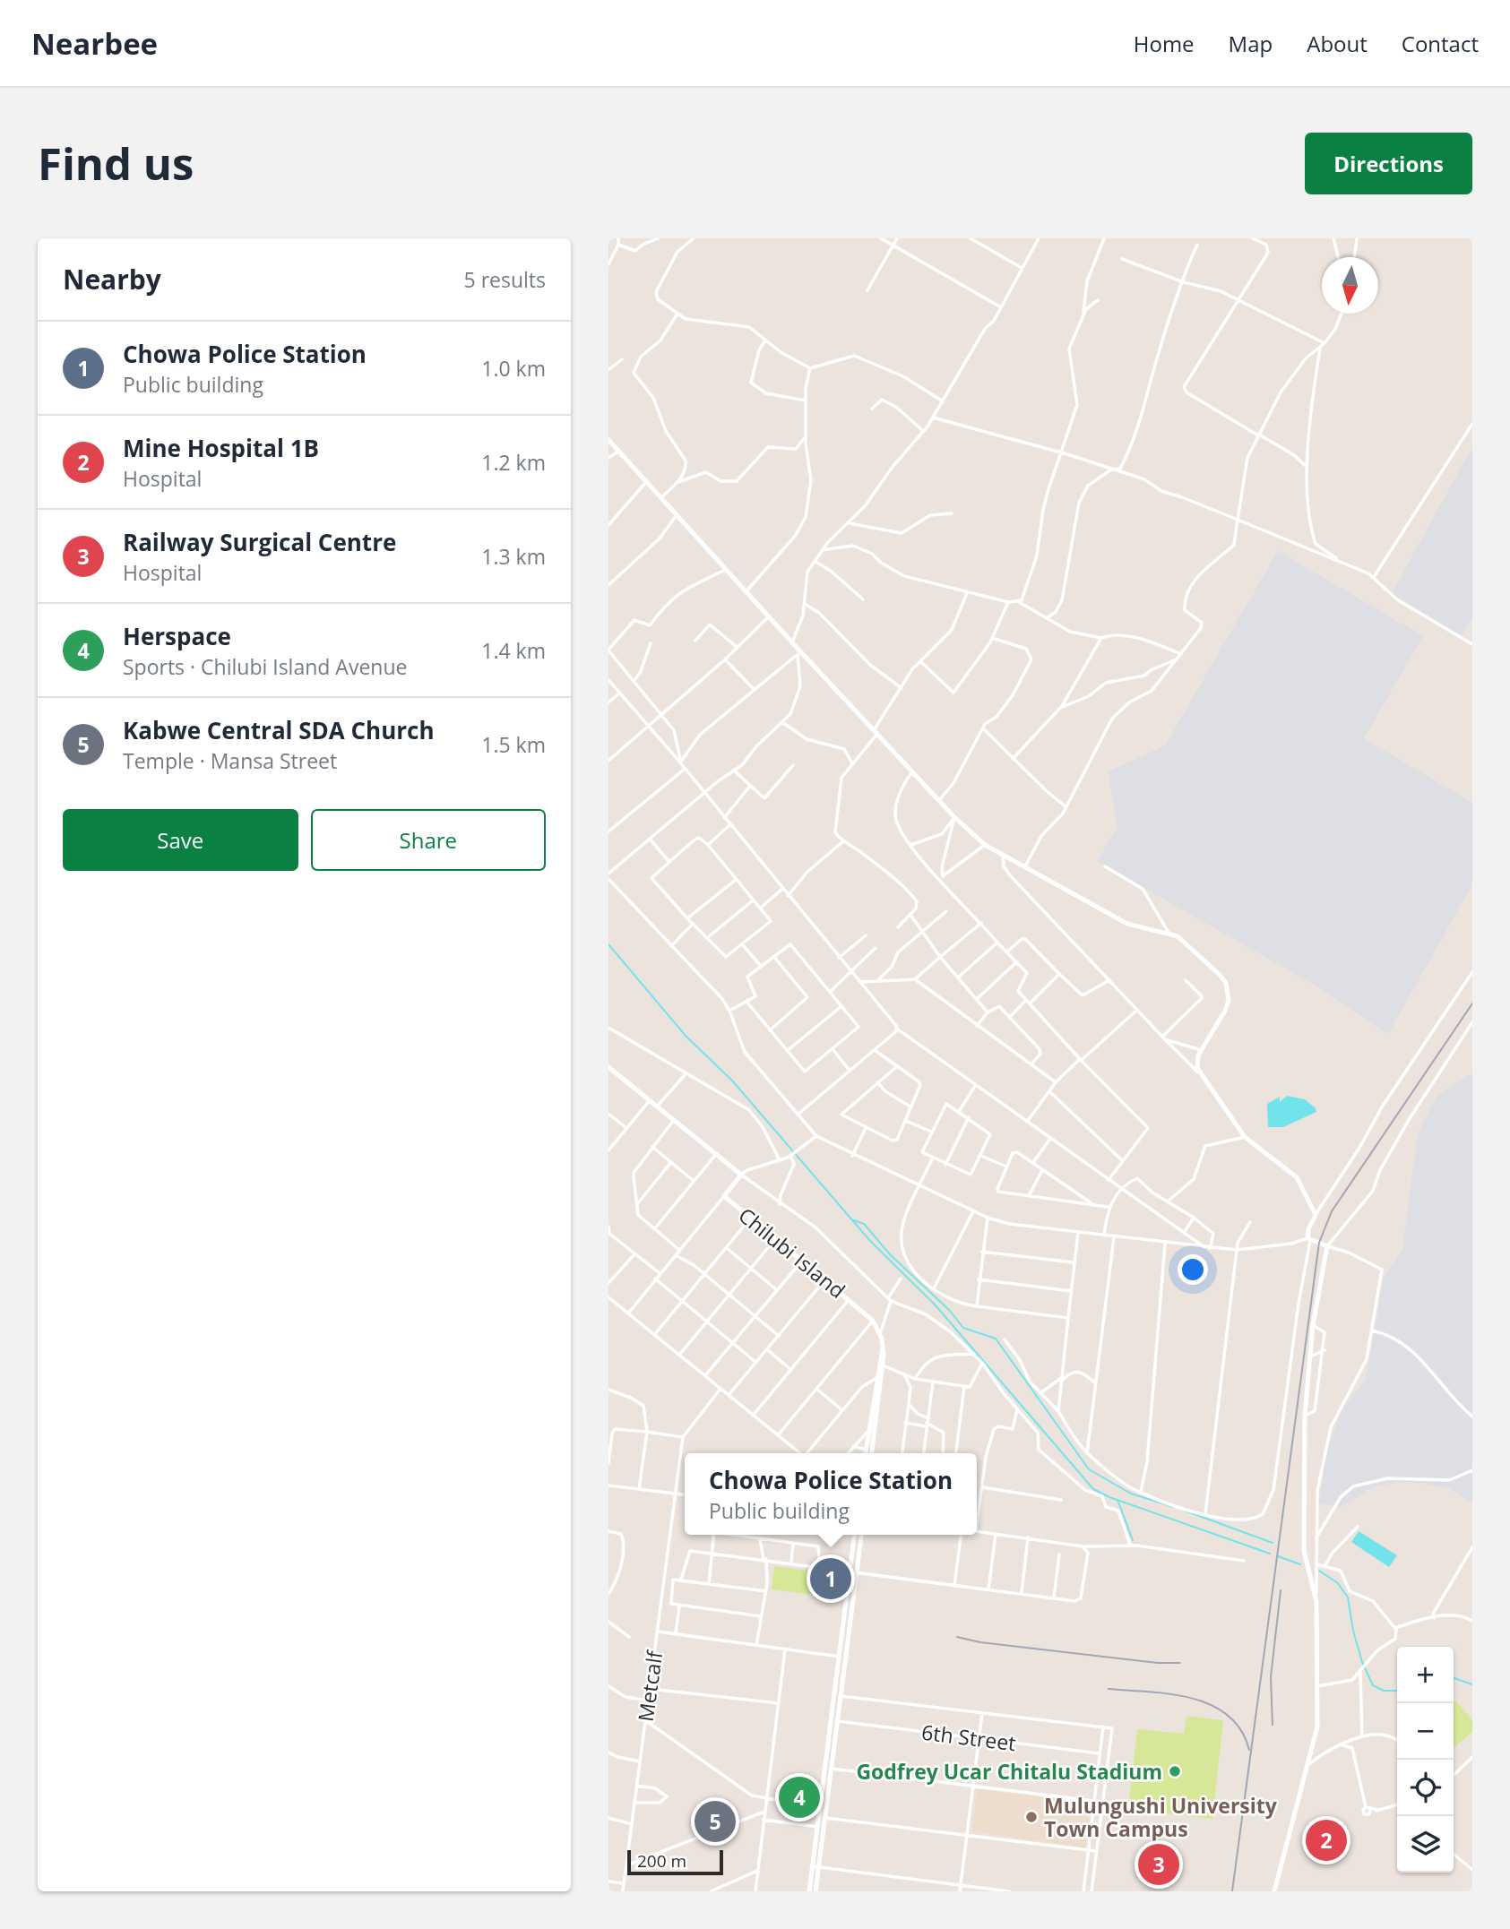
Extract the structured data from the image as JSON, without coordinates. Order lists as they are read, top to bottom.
{
  "streets": {
    "street": ["Chilubi Island", "Metcalf", "6th Street"]
  },
  "places": ["Godfrey Ucar Chitalu Stadium", "Mulungushi University Town Campus"],
  "scale_bar": "200 m",
  "north": "bottom",
  "page": {
    "header": "Nearbee",
    "nav": [
      "Home",
      "Map",
      "About",
      "Contact"
    ],
    "buttons": [
      "Directions",
      ["Save", "Share"]
    ],
    "title": "Find us",
    "heading": ["Nearby", "5 results"],
    "list": [
      {
        "mark": "1",
        "name": "Chowa Police Station",
        "note": "Public building",
        "value": "1.0 km"
      },
      {
        "mark": "2",
        "name": "Mine Hospital 1B",
        "note": "Hospital",
        "value": "1.2 km"
      },
      {
        "mark": "3",
        "name": "Railway Surgical Centre",
        "note": "Hospital",
        "value": "1.3 km"
      },
      {
        "mark": "4",
        "name": "Herspace",
        "note": "Sports · Chilubi Island Avenue",
        "value": "1.4 km"
      },
      {
        "mark": "5",
        "name": "Kabwe Central SDA Church",
        "note": "Temple · Mansa Street",
        "value": "1.5 km"
      }
    ],
    "popup": ["Chowa Police Station", "Public building"],
    "pins": [
      "1",
      "4",
      "5",
      "2",
      "3"
    ],
    "map_buttons": ["+", "−"],
    "scale": "200 m"
  }
}
